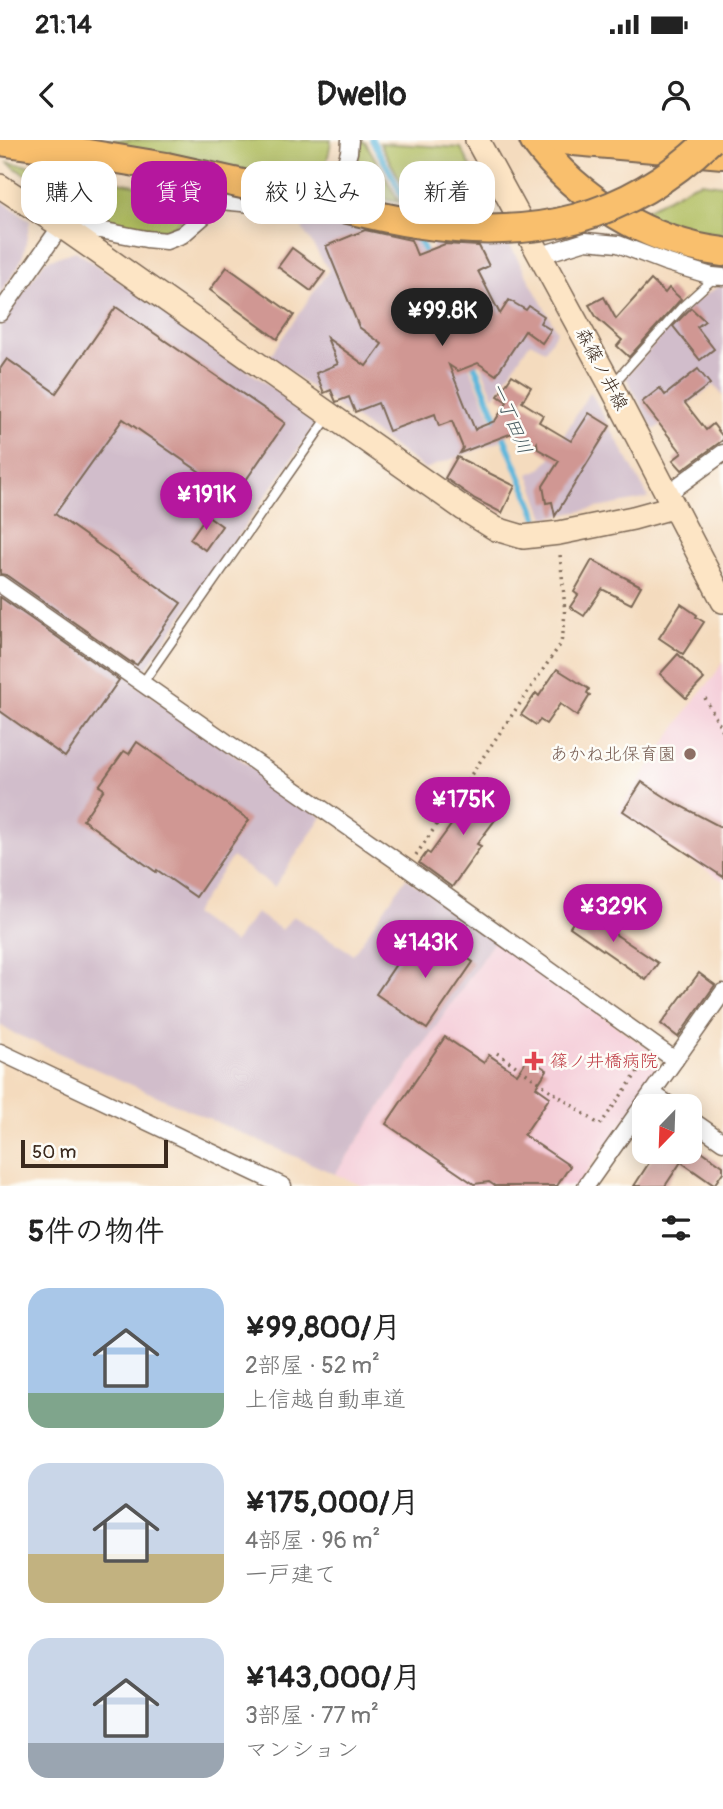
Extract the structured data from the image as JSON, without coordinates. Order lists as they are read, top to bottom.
{
  "streets": {
    "street": ["森篠ノ井線"]
  },
  "water": ["一丁田川"],
  "places": {
    "other": ["あかね北保育園"],
    "health": ["篠ノ井橋病院"]
  },
  "scale_bar": "50 m",
  "north": "bottom left",
  "page": {
    "status": "21:14",
    "header": "Dwello",
    "chip": [
      "購入",
      "賃貸",
      "絞り込み",
      "新着"
    ],
    "price": [
      "¥99.8K",
      "¥191K",
      "¥175K",
      "¥329K",
      "¥143K"
    ],
    "scale": "50 m",
    "heading": "5件の物件",
    "list": [
      {
        "name": "¥99,800/月",
        "note": "2部屋 · 52 m² · 上信越自動車道"
      },
      {
        "name": "¥175,000/月",
        "note": "4部屋 · 96 m² · 一戸建て"
      },
      {
        "name": "¥143,000/月",
        "note": "3部屋 · 77 m² · マンション"
      }
    ]
  }
}
